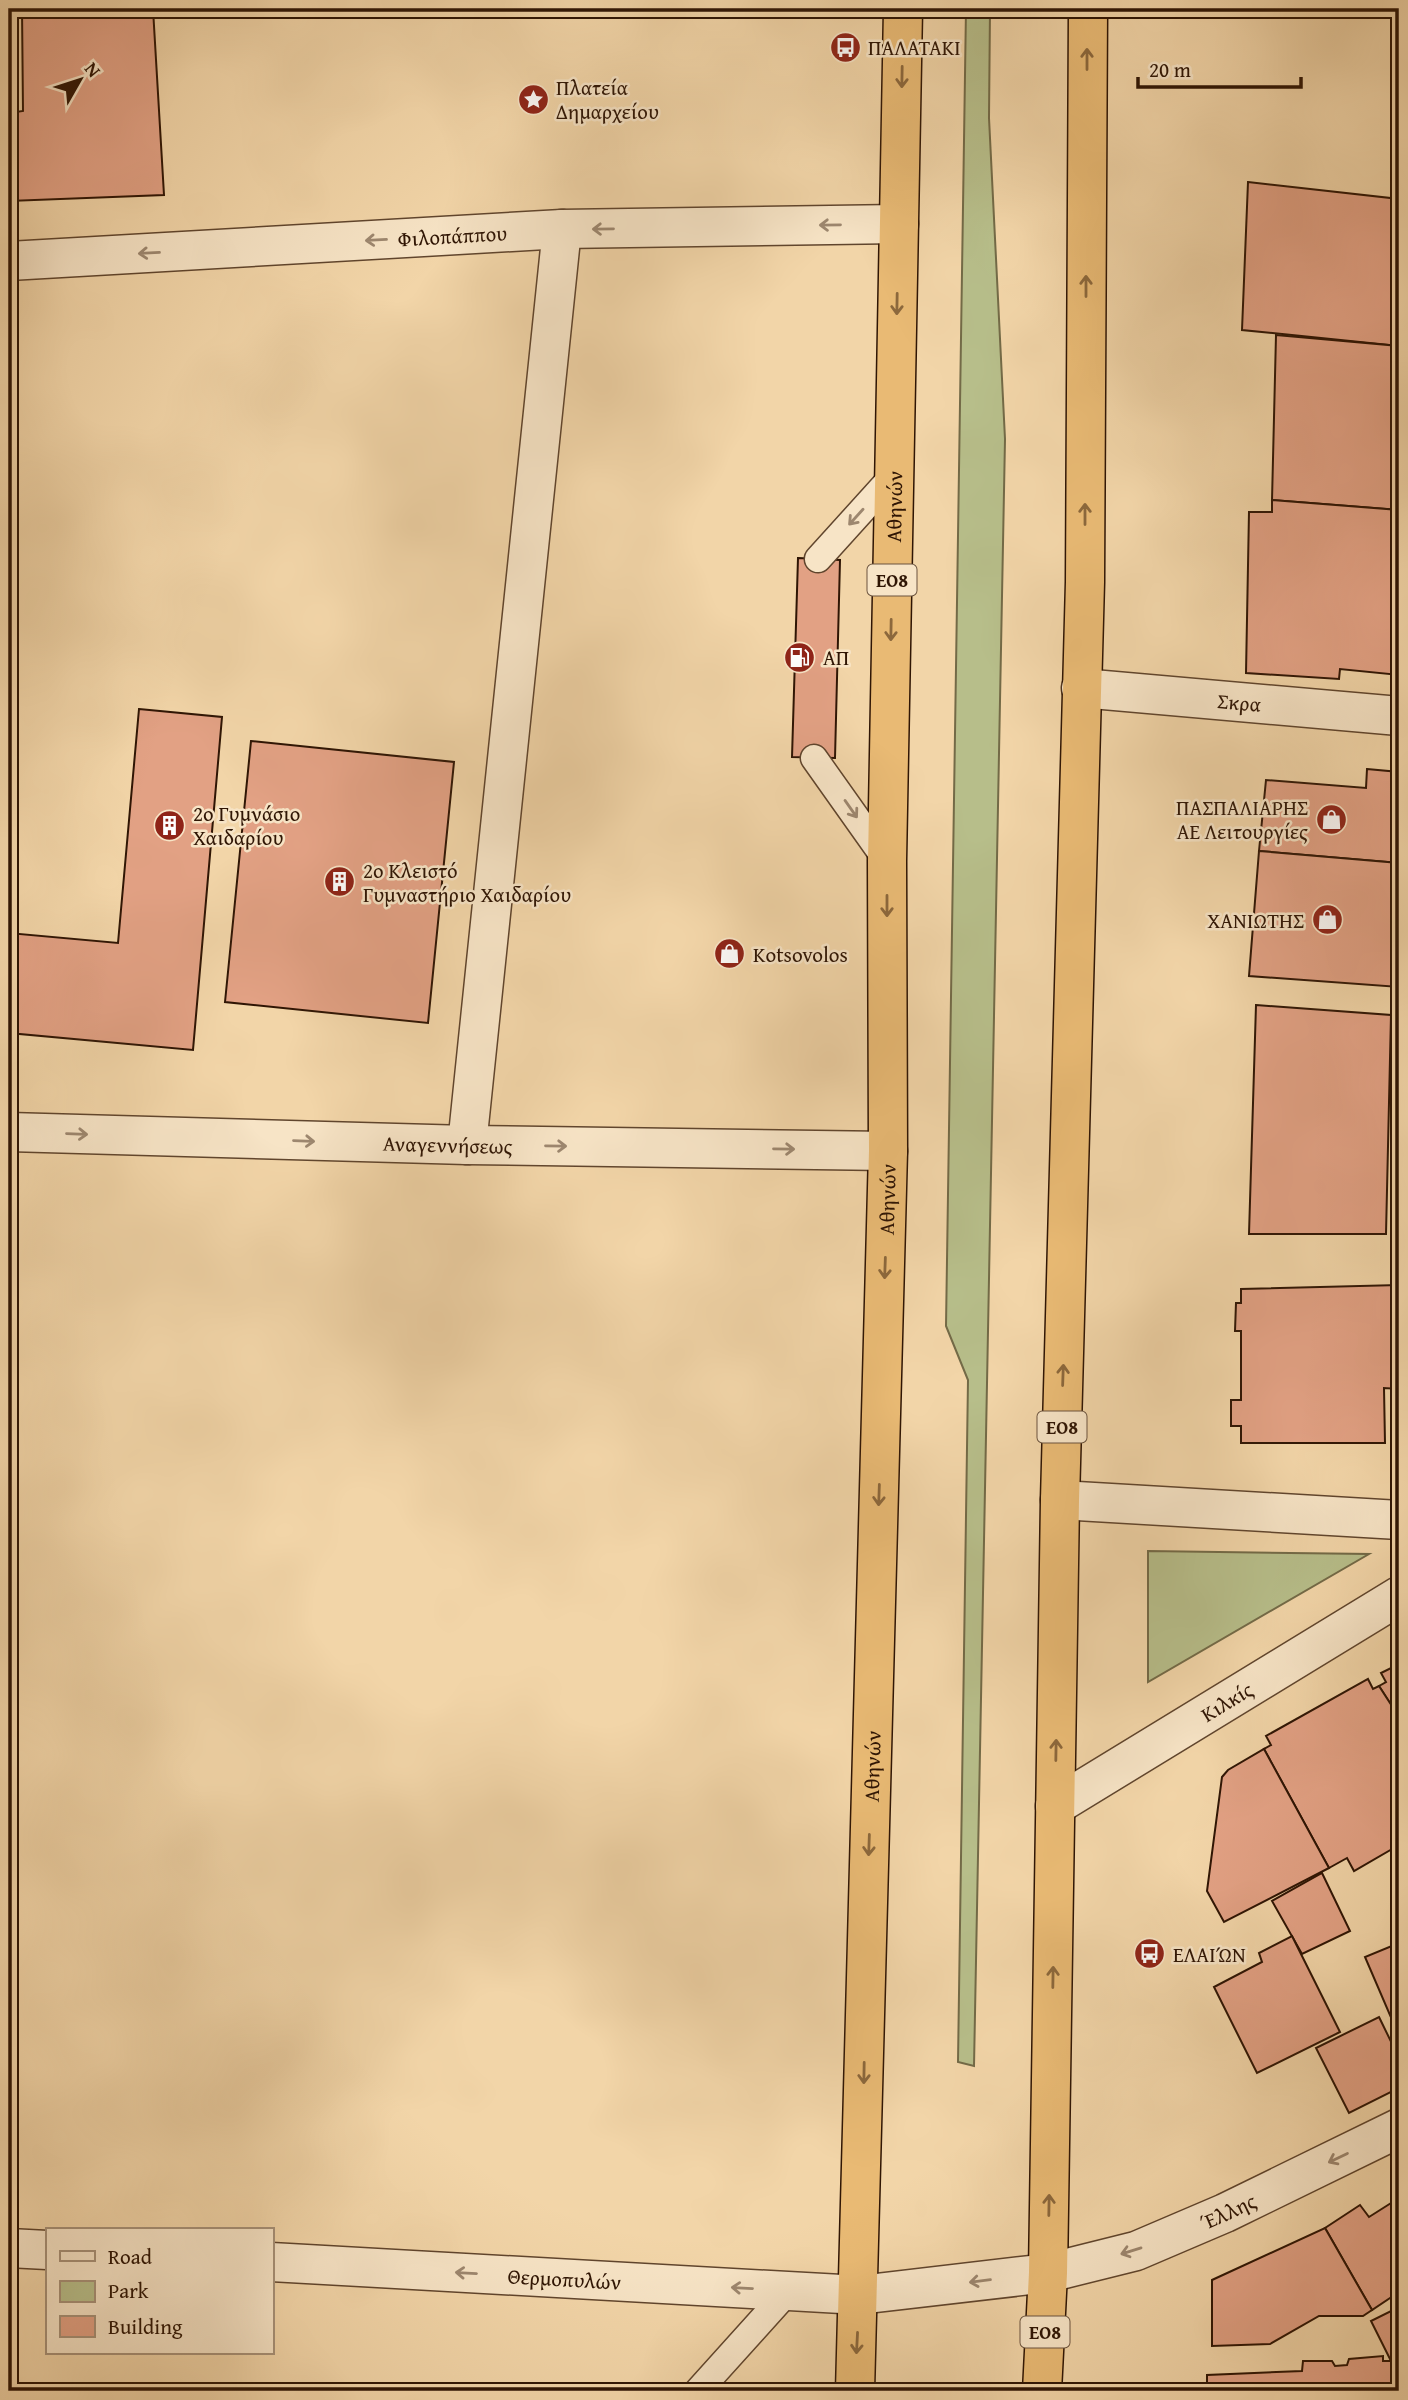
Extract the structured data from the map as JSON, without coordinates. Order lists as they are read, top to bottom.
{
  "streets": {
    "highway": ["Αθηνών", "ΕΟ8"],
    "street": [
      "Φιλοπάππου",
      "Σκρα",
      "Αναγεννήσεως",
      "Κιλκίς",
      "Έλλης",
      "Θερμοπυλών"
    ]
  },
  "crossings": [
    ["Φιλοπάππου", "Αθηνών"],
    ["Αθηνών", "Αναγεννήσεως"],
    ["Αθηνών", "Έλλης"],
    ["Αθηνών", "Θερμοπυλών"],
    ["ΕΟ8", "Σκρα"],
    ["ΕΟ8", "Κιλκίς"],
    ["ΕΟ8", "Έλλης"],
    ["Έλλης", "Θερμοπυλών"]
  ],
  "one_way": [
    "Φιλοπάππου",
    "Αναγεννήσεως",
    "Έλλης",
    "Θερμοπυλών"
  ],
  "places": {
    "bus stop": ["ΠΑΛΑΤΑΚΙ", "ΕΛΑΙΏΝ"],
    "place": ["Πλατεία Δημαρχείου"],
    "fuel station": ["ΑΠ"],
    "shop": ["ΠΑΣΠΑΛΙΑΡΗΣ ΑΕ Λειτουργίες", "ΧΑΝΙΩΤΗΣ", "Kotsovolos"],
    "building": ["2ο Γυμνάσιο Χαιδαρίου", "2ο Κλειστό Γυμναστήριο Χαιδαρίου"]
  },
  "legend": ["Road", "Park", "Building"],
  "scale_bar": "20 m",
  "north": "top right"
}
